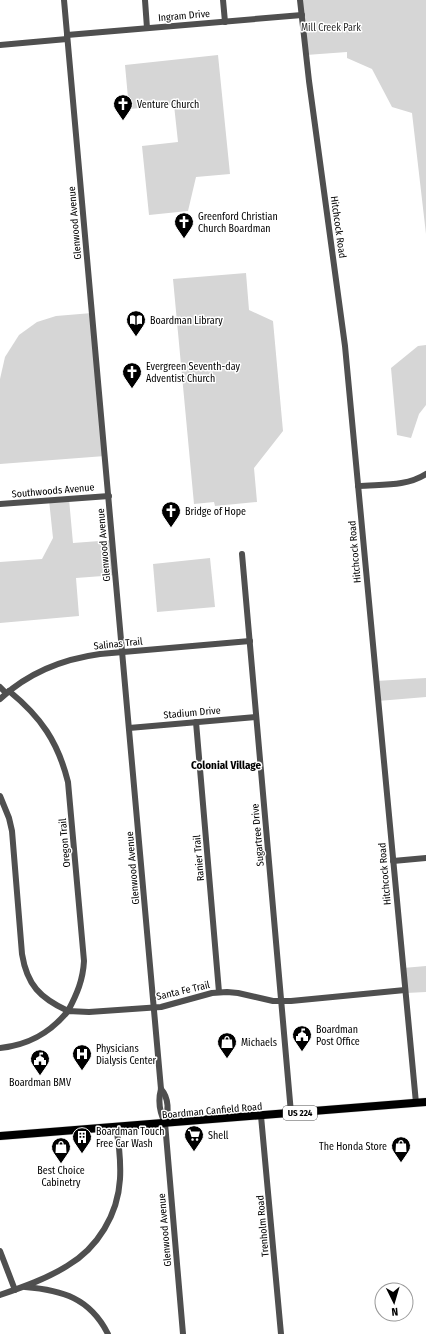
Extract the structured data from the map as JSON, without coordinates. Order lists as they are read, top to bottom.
{
  "streets": {
    "main road": ["Boardman Canfield Road", "US 224"],
    "street": [
      "Ingram Drive",
      "Glenwood Avenue",
      "Hitchcock Road",
      "Southwoods Avenue",
      "Salinas Trail",
      "Stadium Drive",
      "Sugartree Drive",
      "Oregon Trail",
      "Ranier Trail",
      "Santa Fe Trail",
      "Trenholm Road"
    ]
  },
  "crossings": [
    ["Ingram Drive", "Glenwood Avenue"],
    ["Ingram Drive", "Hitchcock Road"],
    ["Glenwood Avenue", "Southwoods Avenue"],
    ["Glenwood Avenue", "Salinas Trail"],
    ["Glenwood Avenue", "Stadium Drive"],
    ["Glenwood Avenue", "Santa Fe Trail"],
    ["Glenwood Avenue", "Boardman Canfield Road"],
    ["Hitchcock Road", "Santa Fe Trail"],
    ["Hitchcock Road", "Boardman Canfield Road"],
    ["Salinas Trail", "Sugartree Drive"],
    ["Salinas Trail", "Oregon Trail"],
    ["Stadium Drive", "Sugartree Drive"],
    ["Stadium Drive", "Ranier Trail"],
    ["Sugartree Drive", "Santa Fe Trail"],
    ["Sugartree Drive", "Boardman Canfield Road"],
    ["Oregon Trail", "Santa Fe Trail"],
    ["Ranier Trail", "Santa Fe Trail"],
    ["Boardman Canfield Road", "Trenholm Road"]
  ],
  "districts": ["Colonial Village"],
  "parks": ["Mill Creek Park"],
  "places": {
    "church": [
      "Venture Church",
      "Greenford Christian Church Boardman",
      "Evergreen Seventh-day Adventist Church",
      "Bridge of Hope"
    ],
    "library": ["Boardman Library"],
    "public building": ["Boardman Post Office", "Boardman BMV"],
    "shop": ["Michaels", "The Honda Store", "Best Choice Cabinetry"],
    "hospital": ["Physicians Dialysis Center"],
    "supermarket": ["Shell"],
    "building": ["Boardman Touch Free Car Wash"]
  },
  "north": "bottom"
}
